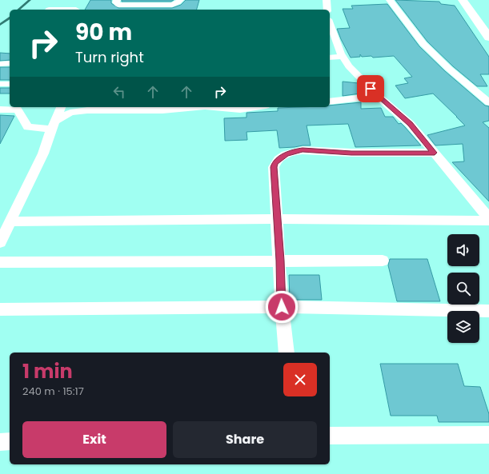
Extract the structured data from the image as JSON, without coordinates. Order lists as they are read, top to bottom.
{
  "page": {
    "turn": ["90 m", "Turn right"],
    "heading": ["1 min", "240 m · 15:17"],
    "buttons": ["Exit", "Share"]
  }
}
